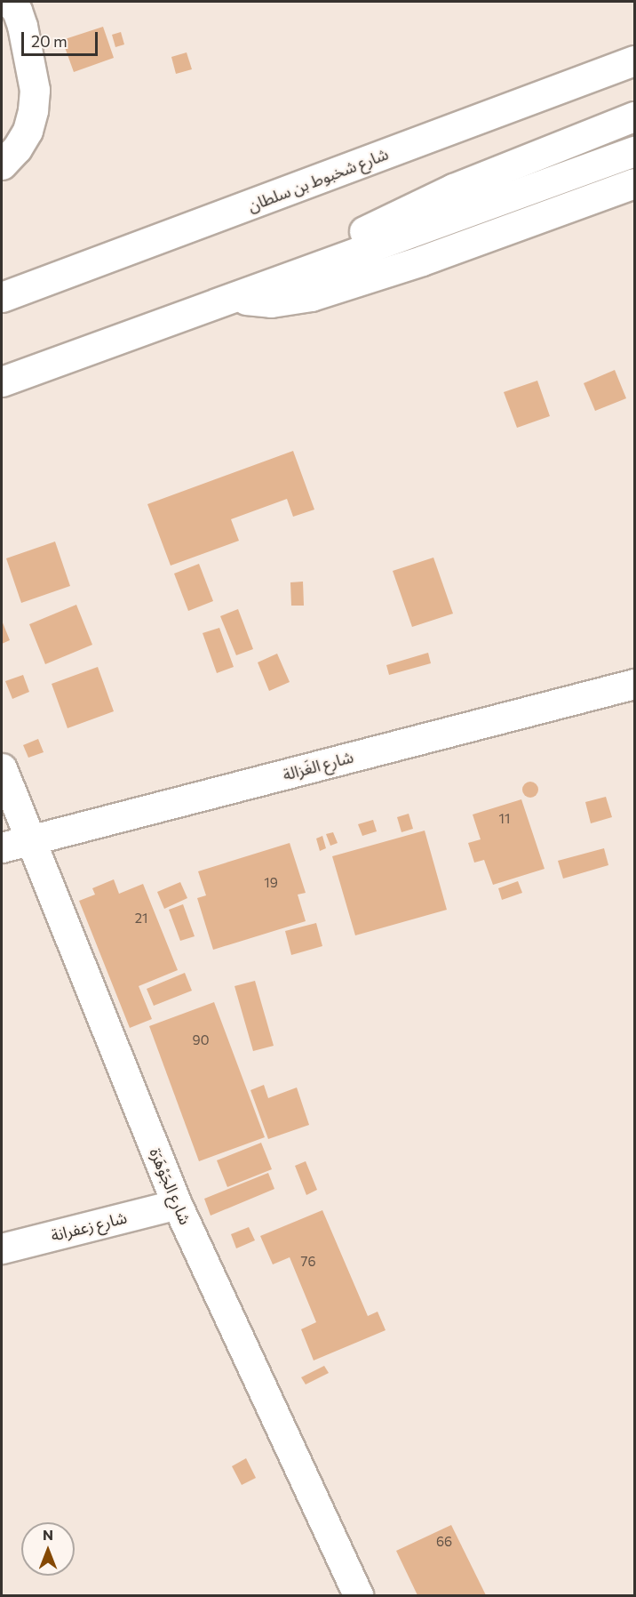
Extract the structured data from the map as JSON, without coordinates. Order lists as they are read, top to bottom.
{
  "streets": {
    "main road": [
      "شارع شخبوط بن سلطان",
      "شارع الغَزالة",
      "شارع الجَوْهَرَة",
      "شارع زعفرانة"
    ]
  },
  "crossings": [
    ["شارع الغَزالة", "شارع الجَوْهَرَة"],
    ["شارع الجَوْهَرَة", "شارع زعفرانة"]
  ],
  "house_numbers": [
    "11",
    "19",
    "21",
    "90",
    "76",
    "66"
  ],
  "scale_bar": "20 m",
  "north": "top"
}
